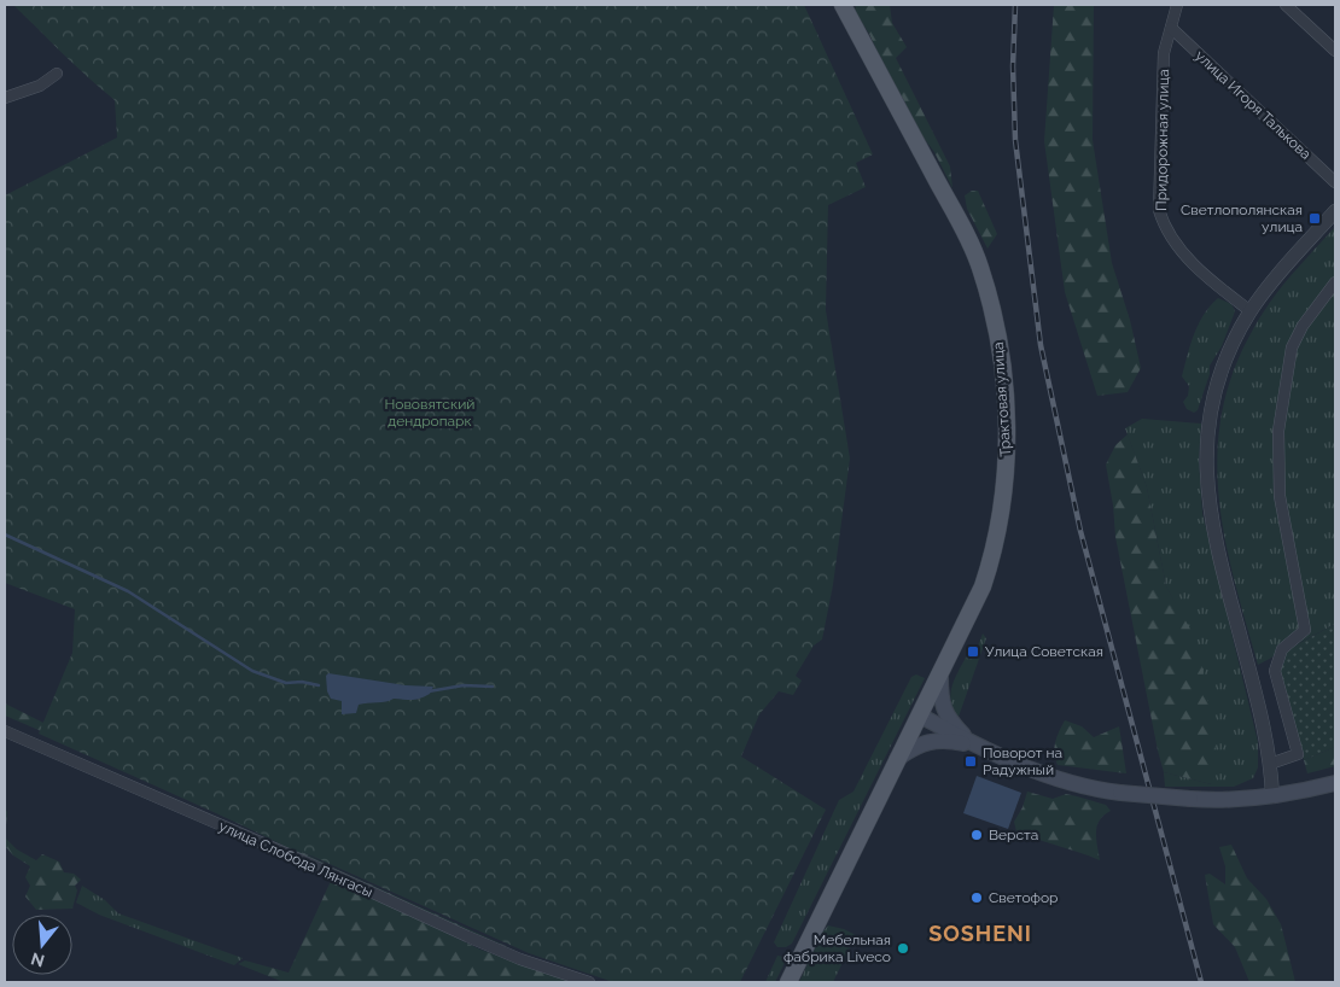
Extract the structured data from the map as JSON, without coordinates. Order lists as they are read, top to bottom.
{
  "streets": {
    "main road": ["Трактовая улица"],
    "street": ["улица Игоря Талькова", "Придорожная улица", "улица Слобода Лянгасы"]
  },
  "crossings": [
    ["улица Игоря Талькова", "Придорожная улица"]
  ],
  "districts": ["SOSHENI"],
  "parks": ["Нововятский дендропарк"],
  "places": {
    "transit": ["Светлополянская улица", "Улица Советская", "Поворот на Радужный"],
    "other": ["Верста", "Светофор", "Мебельная фабрика Liveco"]
  },
  "north": "bottom"
}
